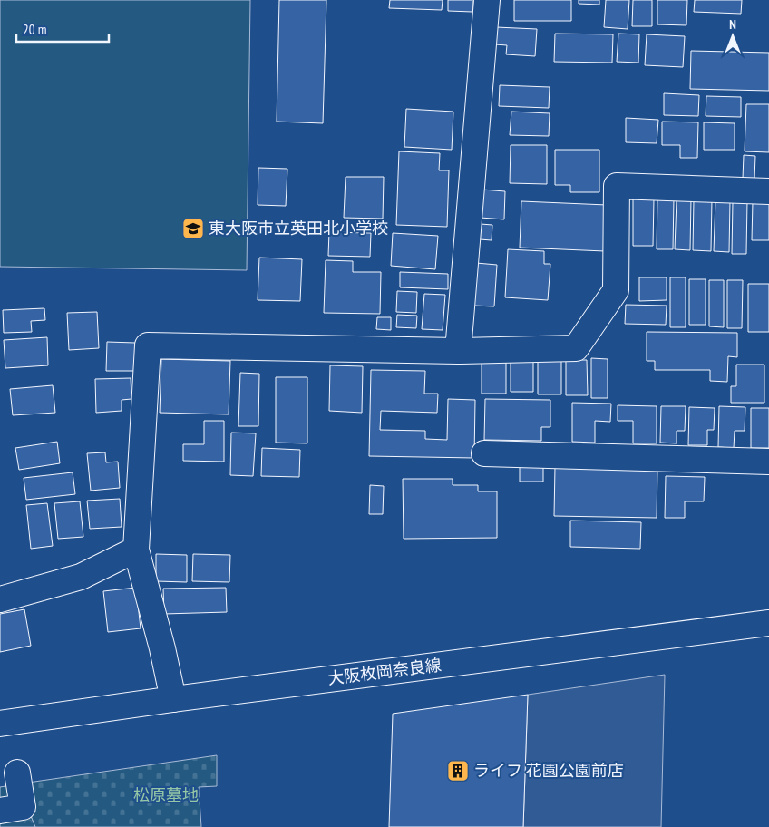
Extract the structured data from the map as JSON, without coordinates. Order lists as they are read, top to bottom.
{
  "streets": {
    "street": ["大阪枚岡奈良線"]
  },
  "parks": ["松原墓地"],
  "places": {
    "school or university": ["東大阪市立英田北小学校"],
    "building": ["ライフ 花園公園前店"]
  },
  "scale_bar": "20 m",
  "north": "top"
}
